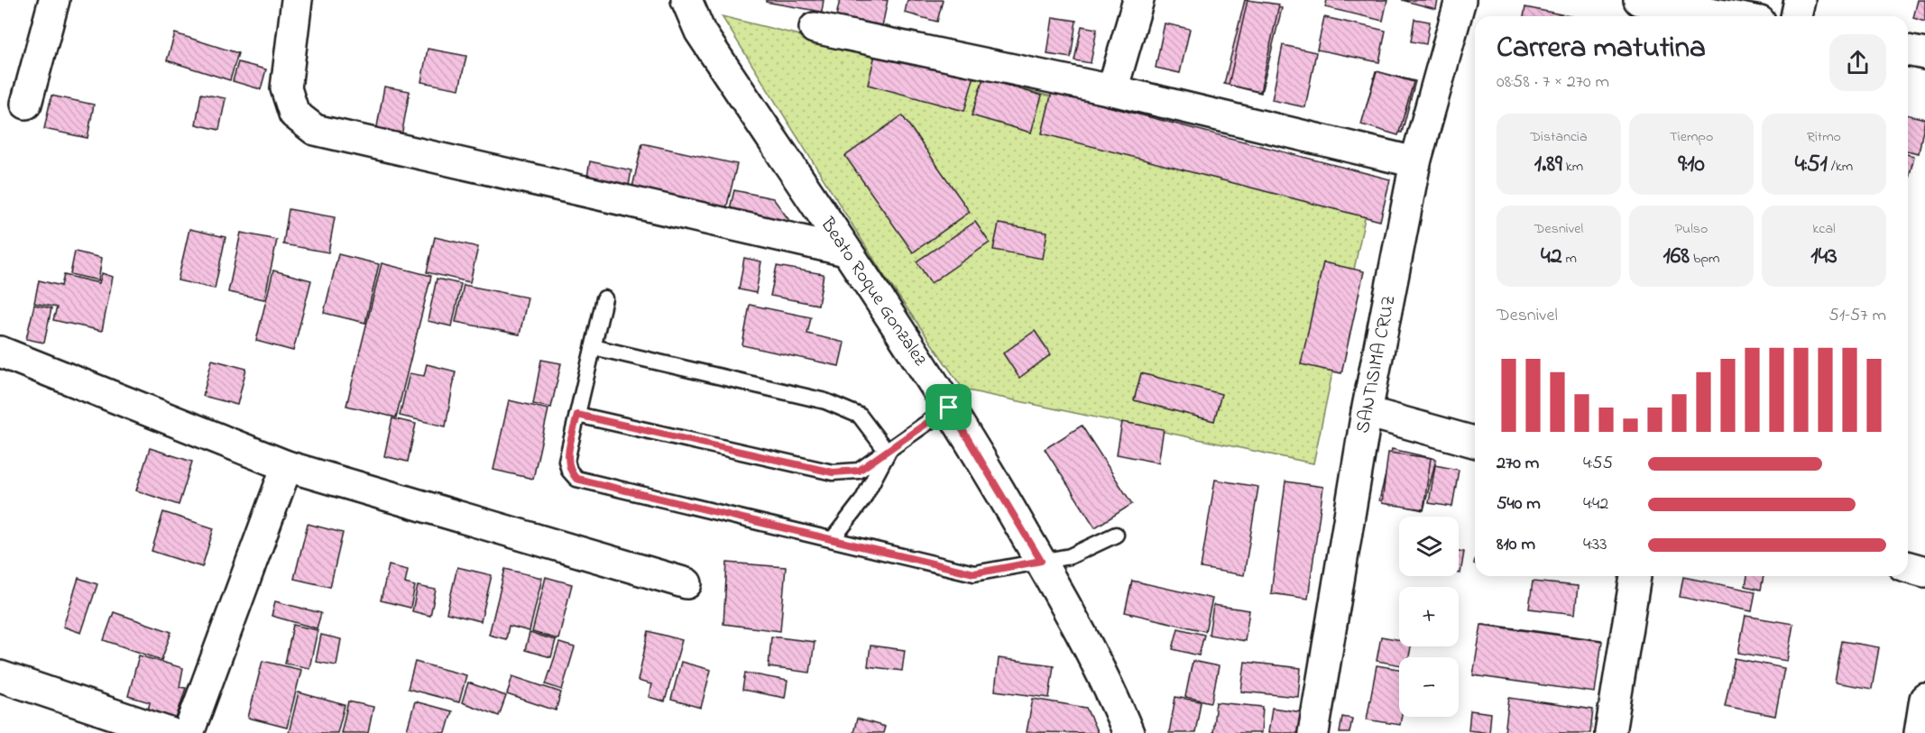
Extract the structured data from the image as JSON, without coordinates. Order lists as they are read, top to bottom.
{
  "streets": {
    "street": ["Beato Roque Gonzalez", "SANTISIMA CRUZ"]
  },
  "page": {
    "heading": ["Carrera matutina", "08:58 · 7 × 270 m"],
    "stats": [
      ["Distancia", "1.89 km"],
      ["Tiempo", "9:10"],
      ["Ritmo", "4:51 /km"],
      ["Desnivel", "42 m"],
      ["Pulso", "168 bpm"],
      ["kcal", "143"]
    ],
    "chart": ["Desnivel", "51–57 m"],
    "list": [
      {
        "name": "270 m",
        "note": "4:55"
      },
      {
        "name": "540 m",
        "note": "4:42"
      },
      {
        "name": "810 m",
        "note": "4:33"
      }
    ],
    "map_buttons": ["+", "−"]
  }
}
